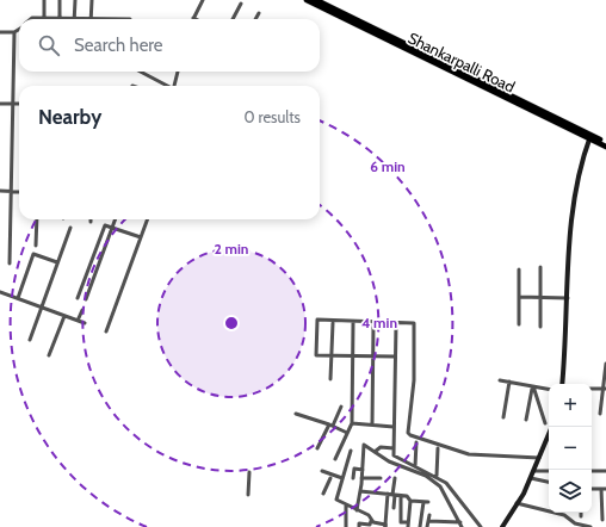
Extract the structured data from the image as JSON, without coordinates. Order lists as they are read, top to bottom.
{
  "streets": {
    "main road": ["Shankarpalli Road"]
  },
  "page": {
    "search": "Search here",
    "heading": ["Nearby", "0 results"],
    "map_buttons": ["+", "−"]
  },
  "rings": ["6 min", "2 min", "4 min"]
}
